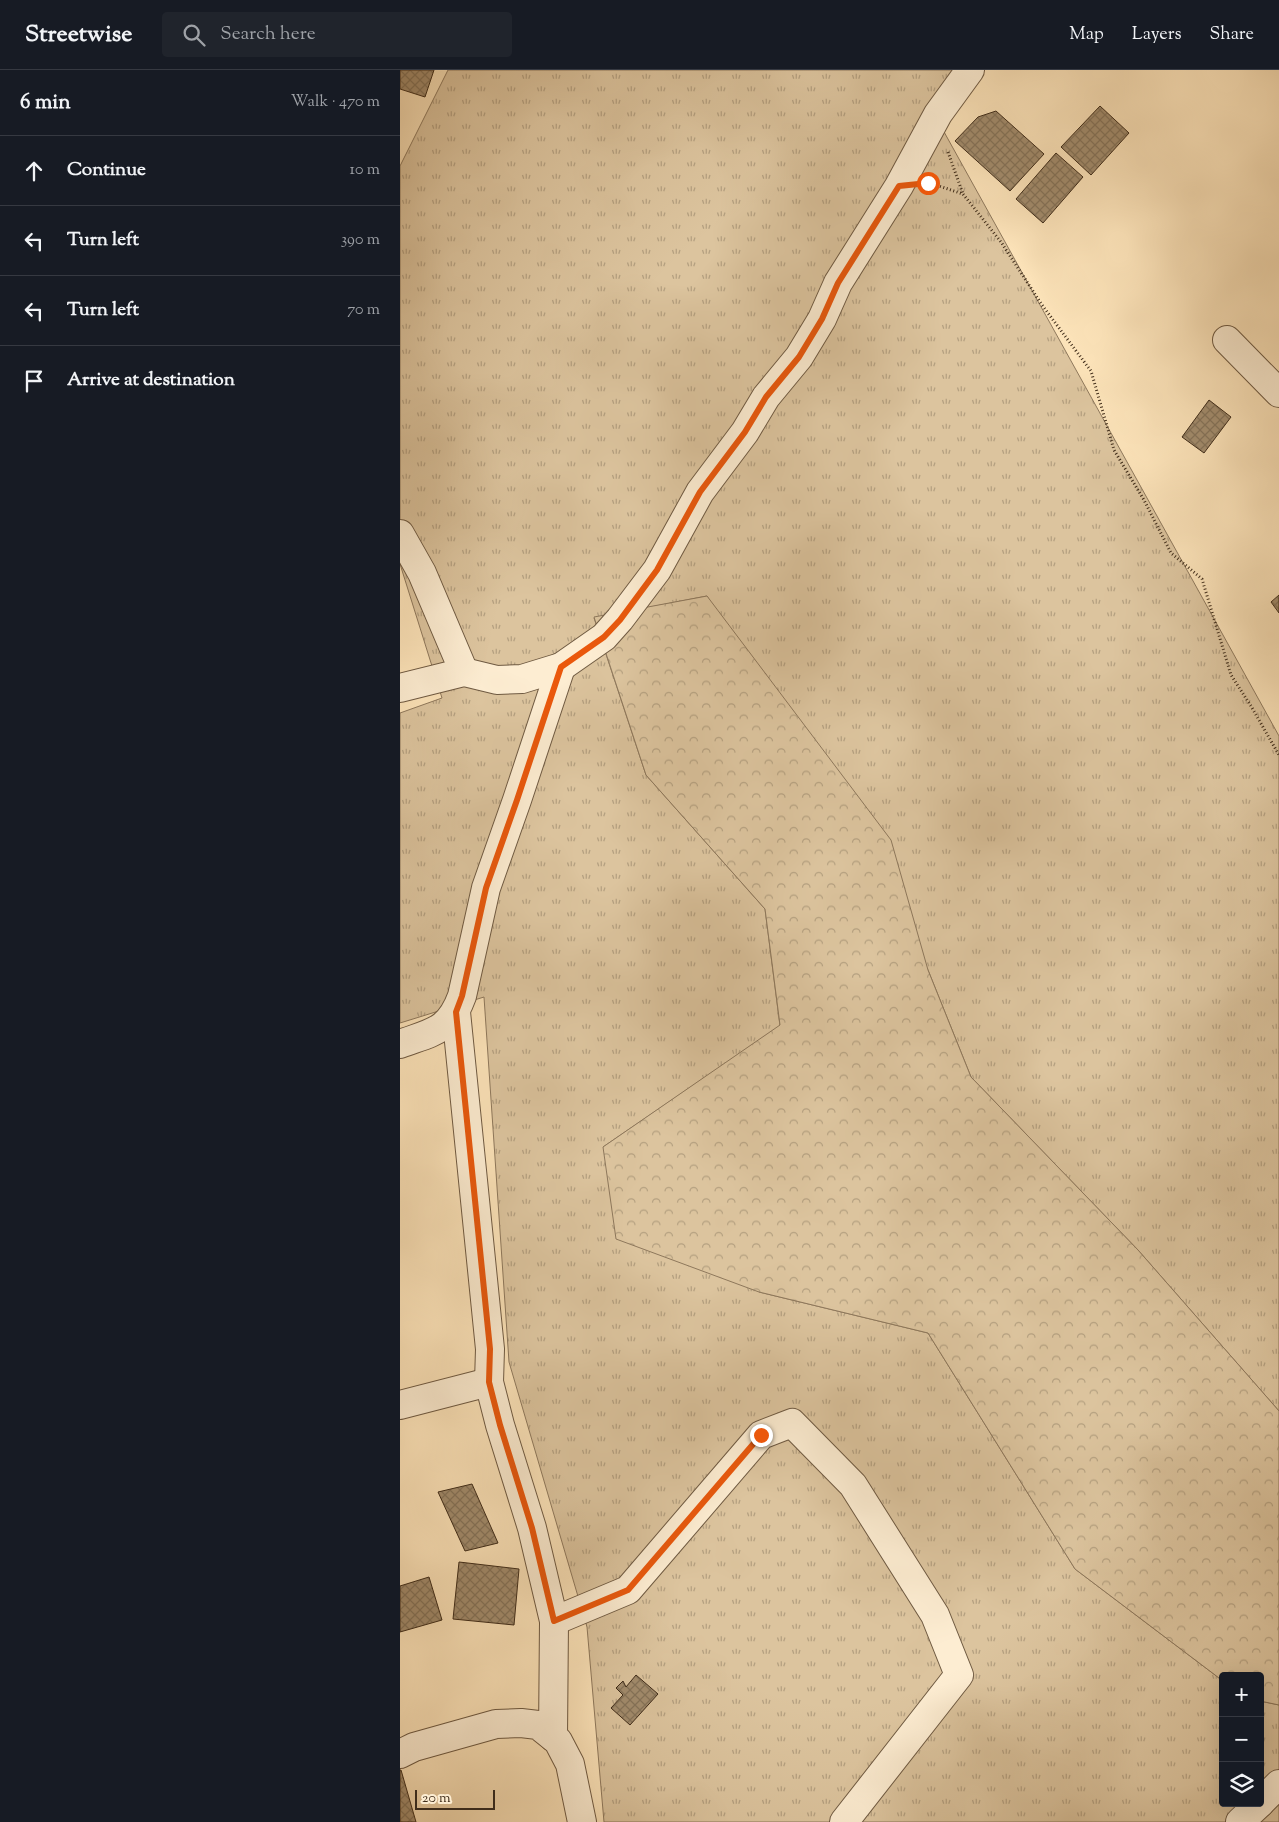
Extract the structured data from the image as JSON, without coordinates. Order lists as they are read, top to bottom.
{
  "scale_bar": "20 m",
  "page": {
    "header": "Streetwise",
    "search": "Search here",
    "nav": ["Map", "Layers", "Share"],
    "heading": ["6 min", "Walk · 470 m"],
    "list": [
      ["Continue", "10 m"],
      ["Turn left", "390 m"],
      ["Turn left", "70 m"],
      "Arrive at destination"
    ],
    "map_buttons": ["+", "−"],
    "scale": "20 m"
  }
}
